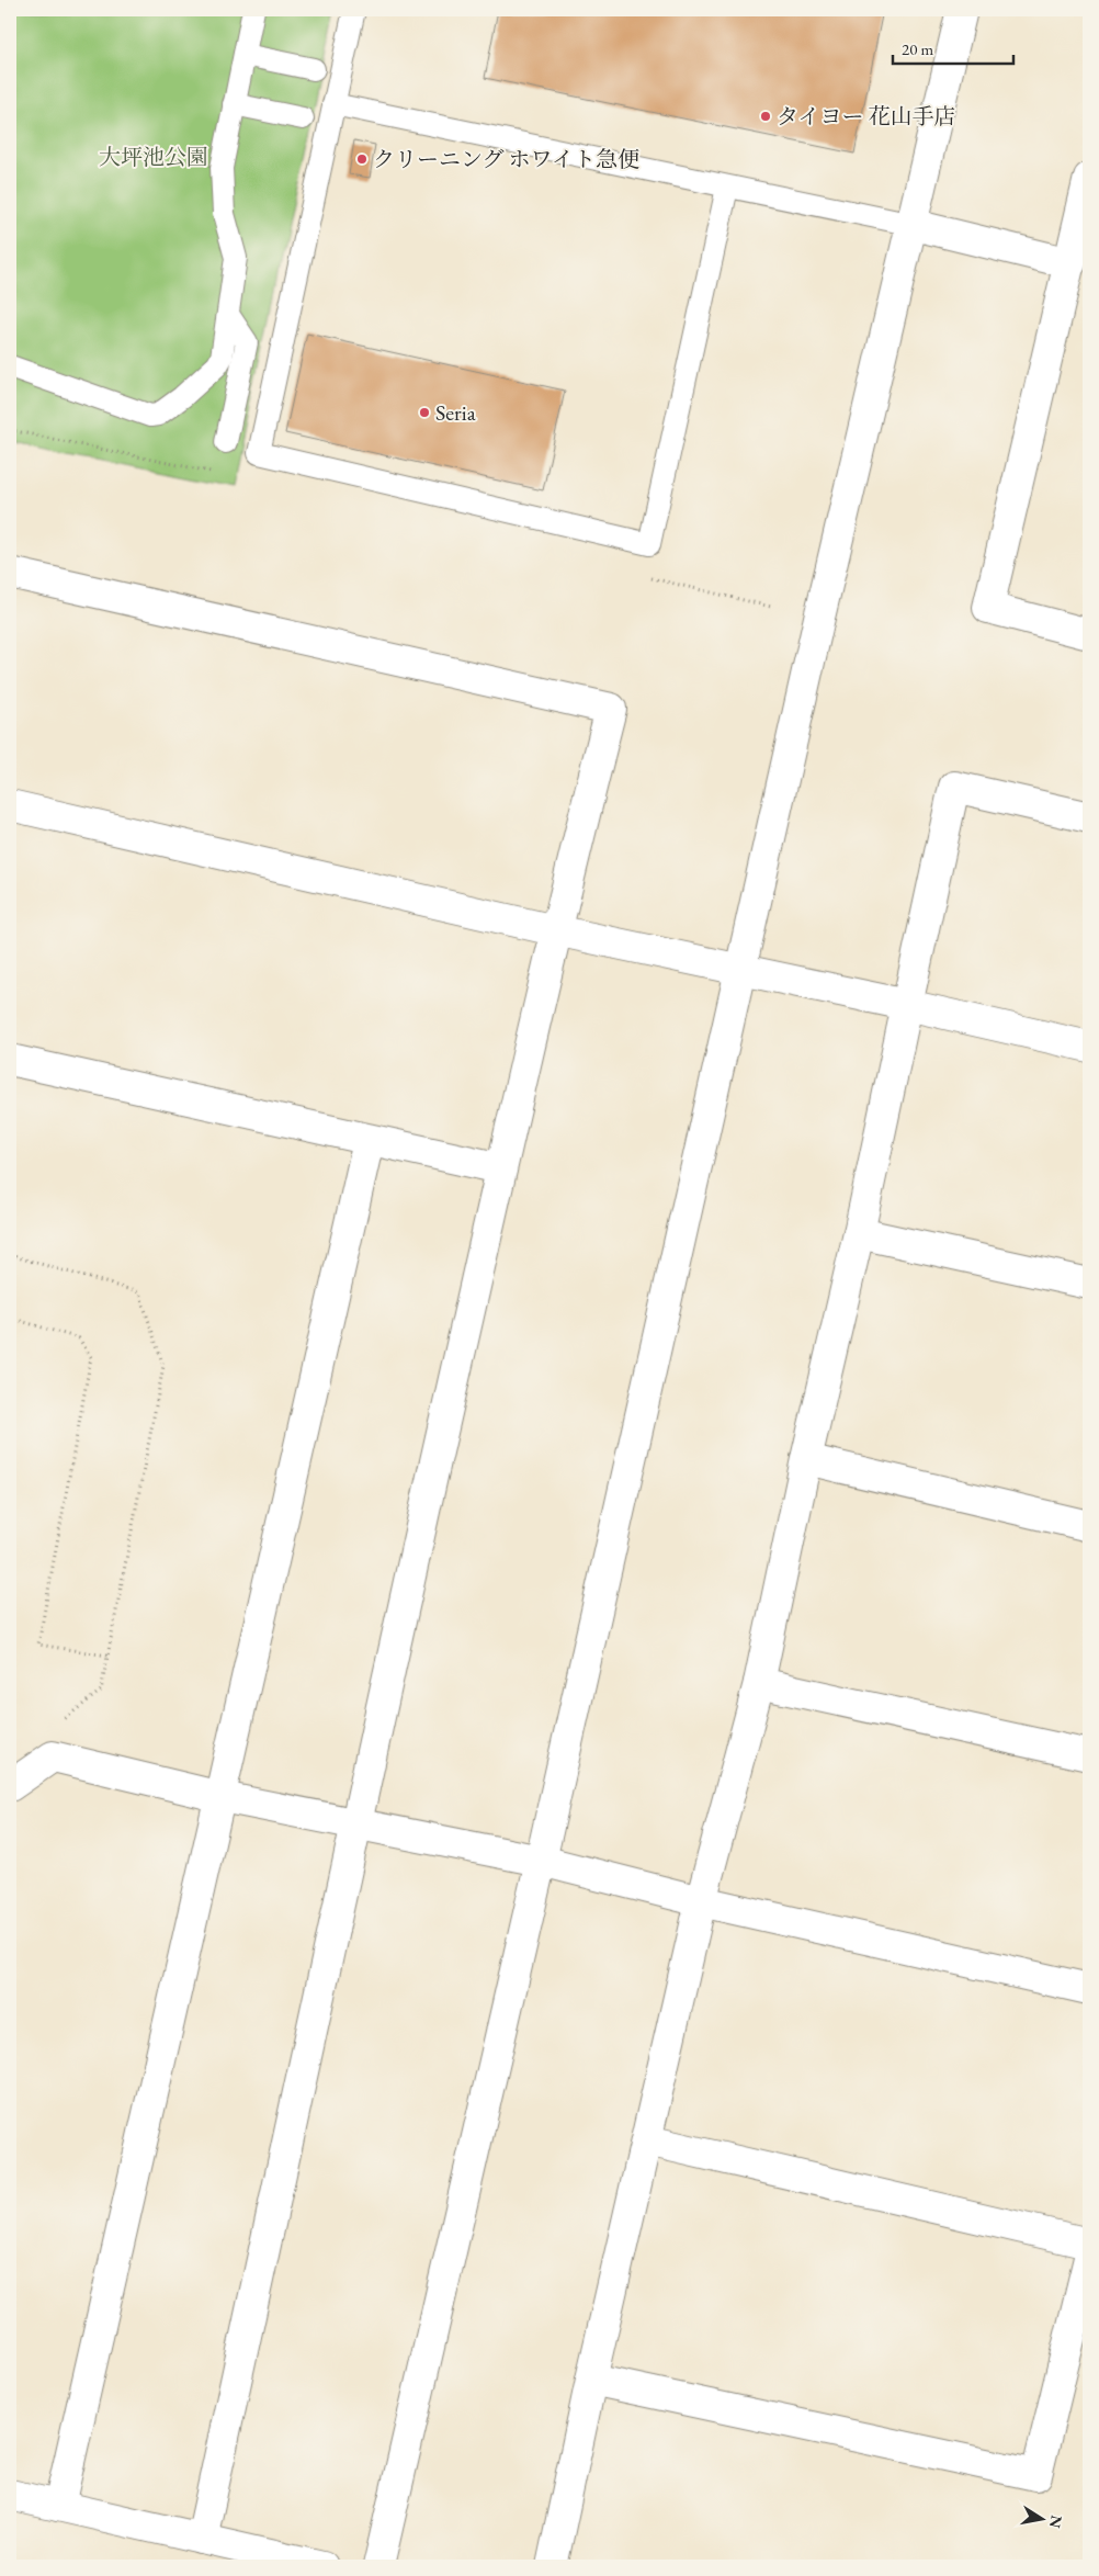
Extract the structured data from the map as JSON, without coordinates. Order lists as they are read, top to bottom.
{
  "parks": ["大坪池公園"],
  "places": ["タイヨー 花山手店", "クリーニング ホワイト急便", "Seria"],
  "scale_bar": "20 m",
  "north": "right"
}
